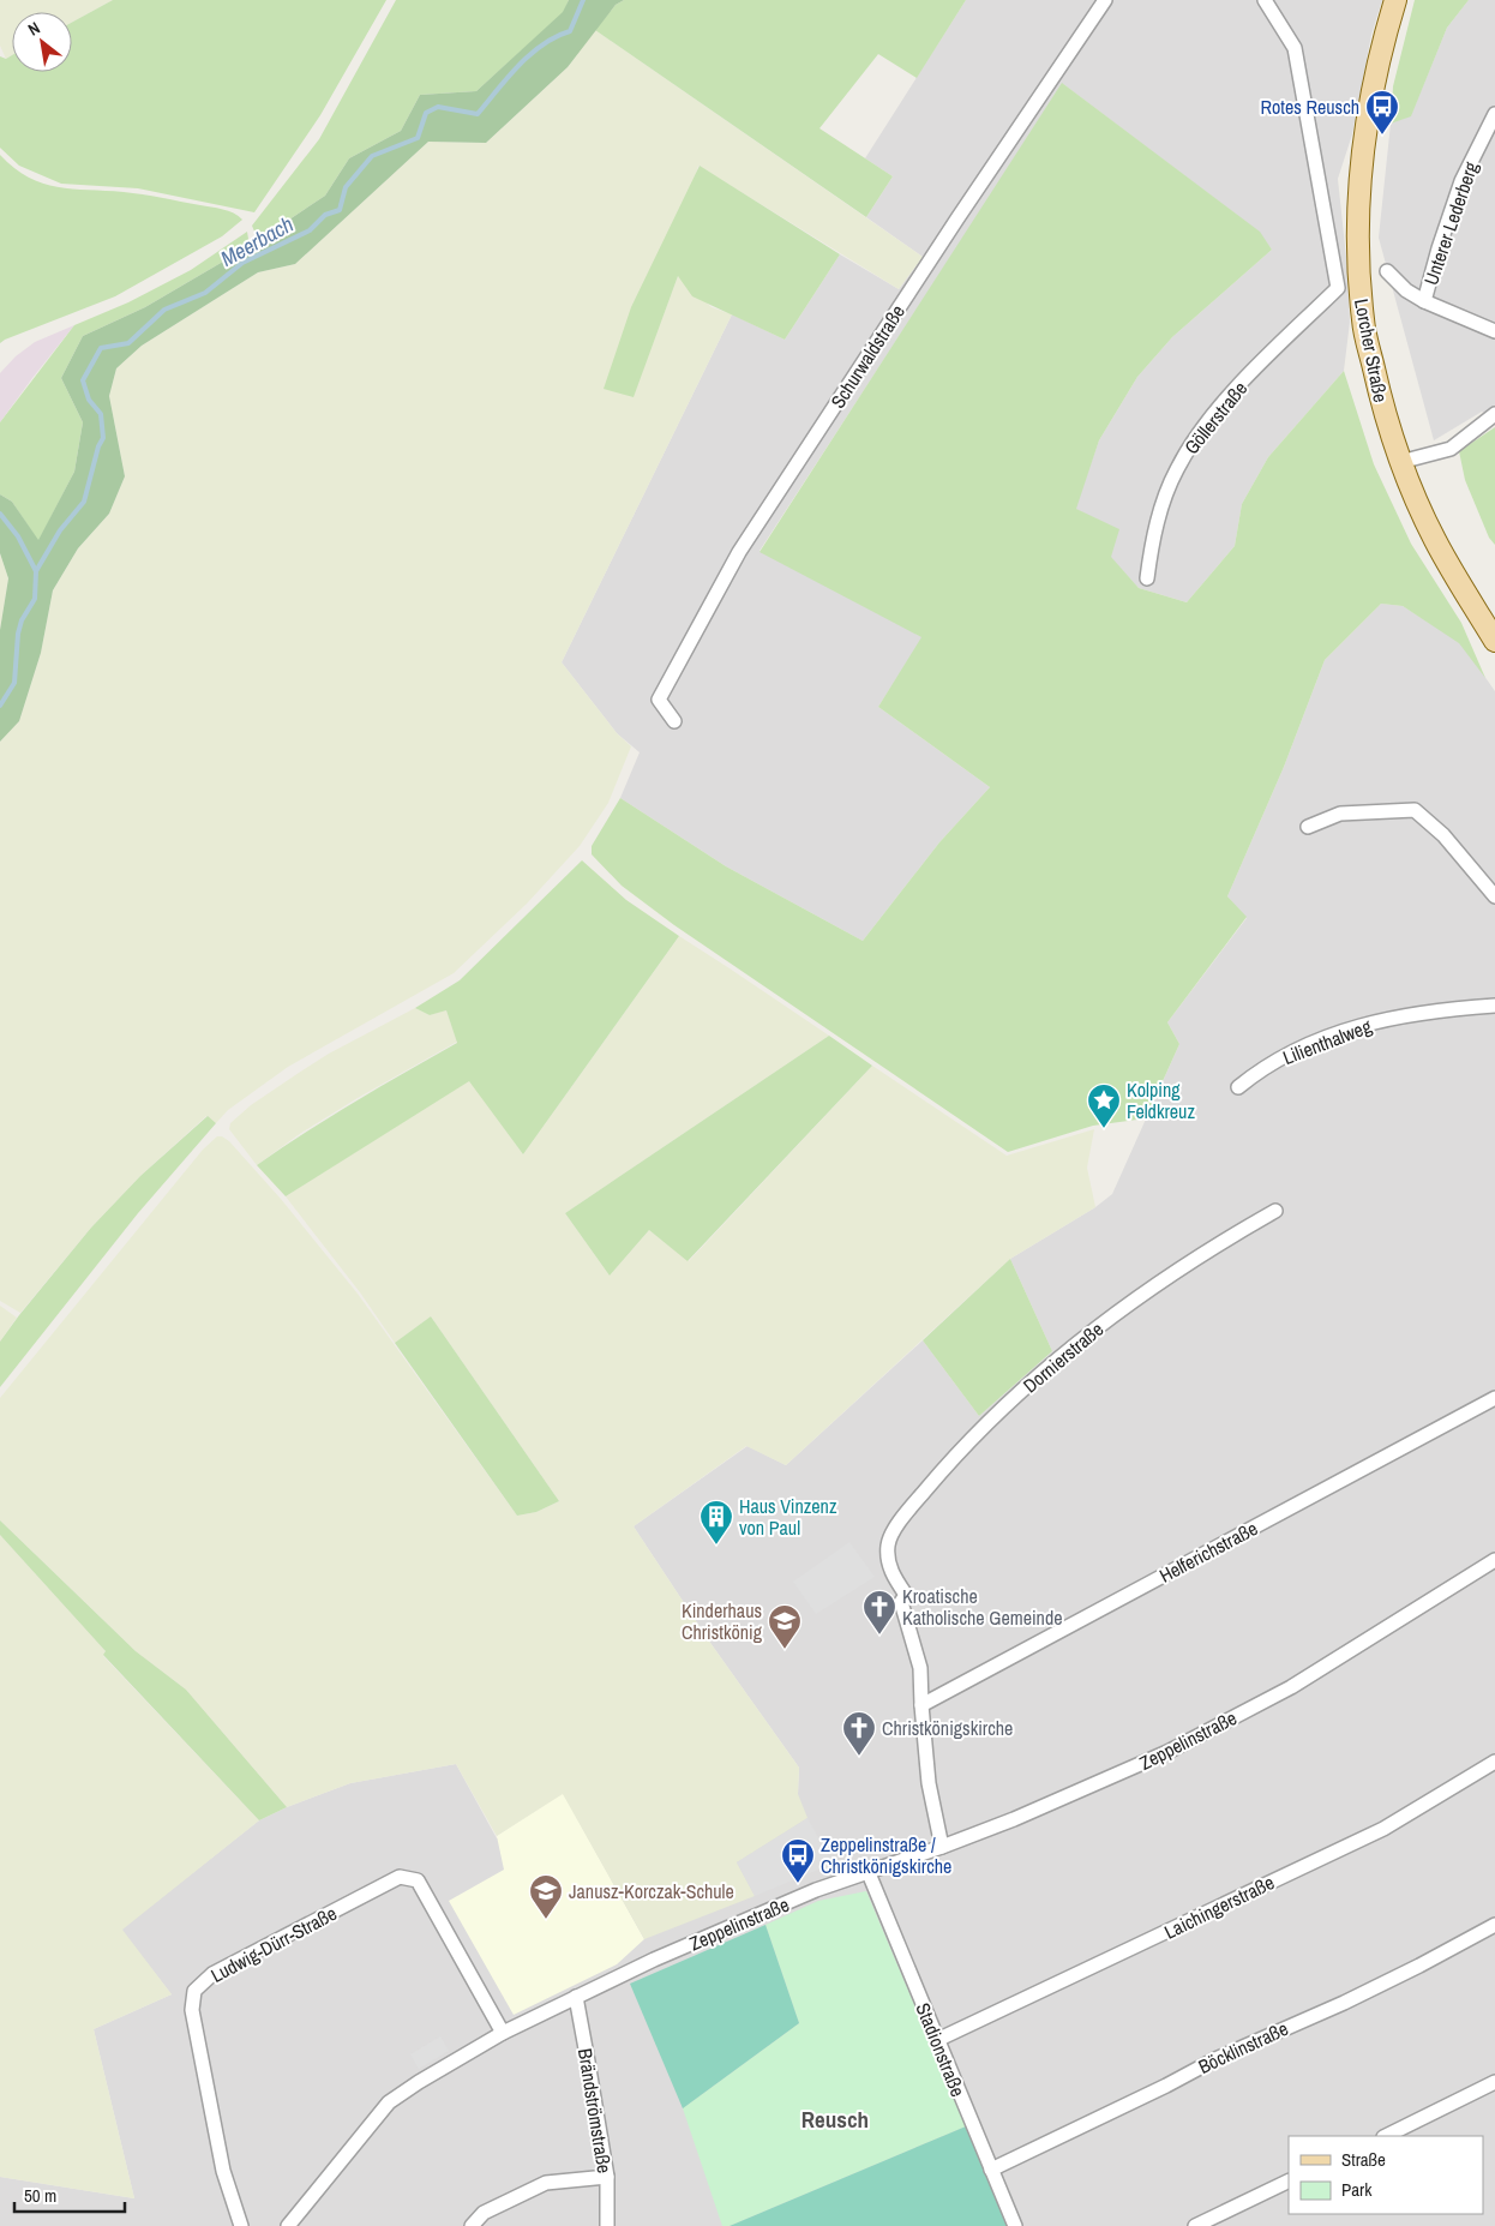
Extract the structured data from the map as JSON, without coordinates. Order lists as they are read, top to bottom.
{
  "streets": {
    "main road": ["Lorcher Straße"],
    "street": [
      "Unterer Lederberg",
      "Schurwaldstraße",
      "Göllerstraße",
      "Lilienthalweg",
      "Dornierstraße",
      "Helferichstraße",
      "Zeppelinstraße",
      "Laichingerstraße",
      "Ludwig-Dürr-Straße",
      "Böcklinstraße",
      "Stadionstraße",
      "Brändströmstraße"
    ]
  },
  "crossings": [
    ["Dornierstraße", "Helferichstraße"],
    ["Zeppelinstraße", "Ludwig-Dürr-Straße"],
    ["Zeppelinstraße", "Stadionstraße"],
    ["Zeppelinstraße", "Brändströmstraße"],
    ["Laichingerstraße", "Stadionstraße"],
    ["Böcklinstraße", "Stadionstraße"]
  ],
  "districts": ["Reusch"],
  "water": ["Meerbach"],
  "places": {
    "bus stop": ["Rotes Reusch", "Zeppelinstraße / Christkönigskirche"],
    "place": ["Kolping Feldkreuz"],
    "building": ["Haus Vinzenz von Paul"],
    "church": ["Kroatische Katholische Gemeinde", "Christkönigskirche"],
    "school or university": ["Kinderhaus Christkönig", "Janusz-Korczak-Schule"]
  },
  "legend": ["Straße", "Park"],
  "scale_bar": "50 m",
  "north": "top left"
}
